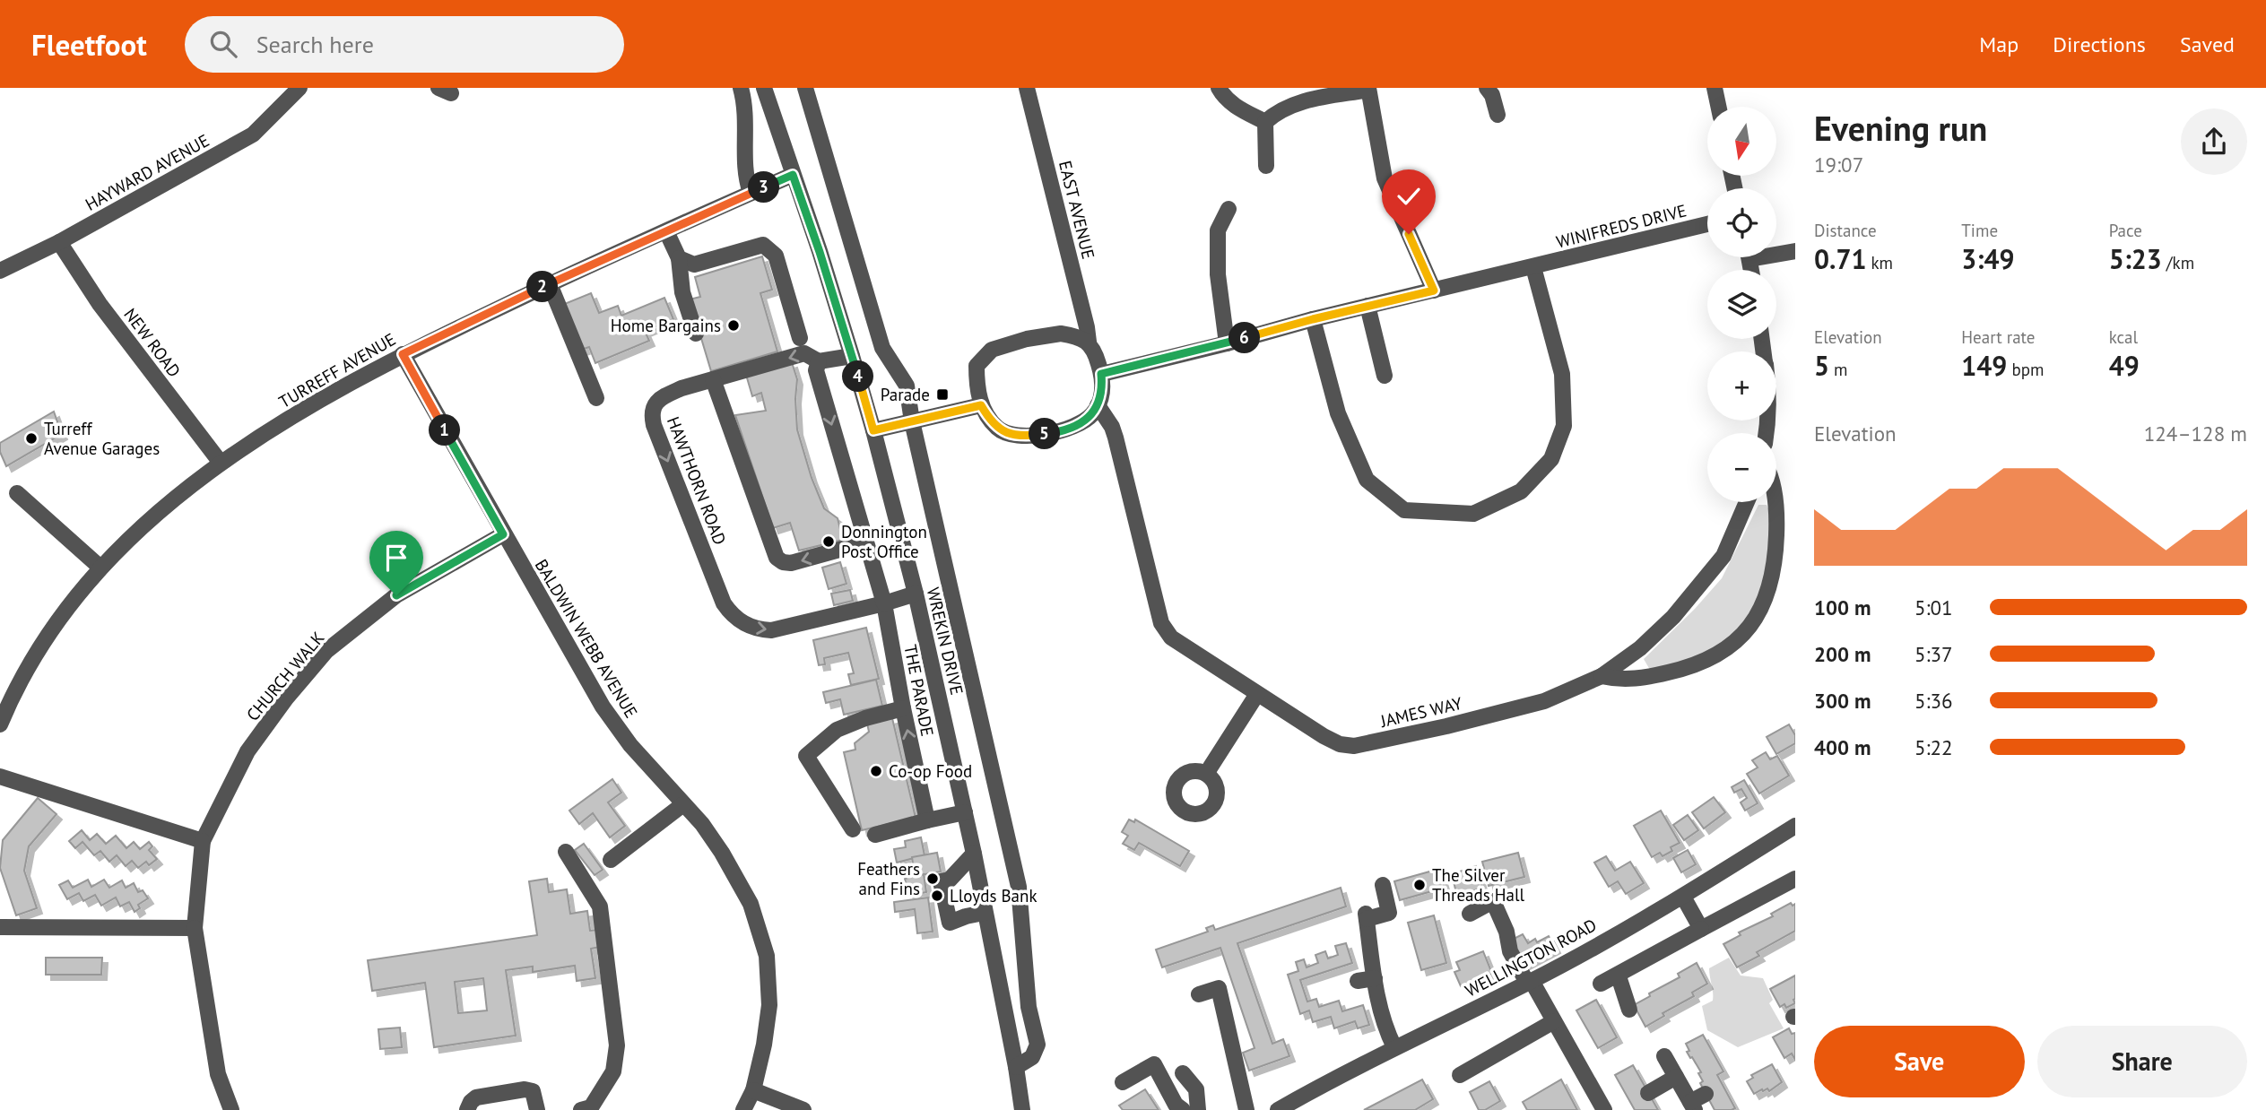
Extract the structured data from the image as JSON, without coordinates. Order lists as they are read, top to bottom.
{
  "streets": {
    "street": [
      "HAYWARD AVENUE",
      "EAST AVENUE",
      "WINIFREDS DRIVE",
      "NEW ROAD",
      "TURREFF AVENUE",
      "HAWTHORN ROAD",
      "BALDWIN WEBB AVENUE",
      "WREKIN DRIVE",
      "CHURCH WALK",
      "THE PARADE",
      "JAMES WAY",
      "WELLINGTON ROAD"
    ]
  },
  "crossings": [
    ["HAYWARD AVENUE", "NEW ROAD"],
    ["EAST AVENUE", "WINIFREDS DRIVE"],
    ["EAST AVENUE", "JAMES WAY"],
    ["WINIFREDS DRIVE", "JAMES WAY"],
    ["NEW ROAD", "TURREFF AVENUE"],
    ["TURREFF AVENUE", "BALDWIN WEBB AVENUE"],
    ["TURREFF AVENUE", "WREKIN DRIVE"],
    ["HAWTHORN ROAD", "WREKIN DRIVE"],
    ["HAWTHORN ROAD", "THE PARADE"],
    ["BALDWIN WEBB AVENUE", "CHURCH WALK"]
  ],
  "places": {
    "other": [
      "Home Bargains",
      "Turreff Avenue Garages",
      "Donnington Post Office",
      "Co-op Food",
      "Feathers and Fins",
      "The Silver Threads Hall",
      "Lloyds Bank"
    ],
    "transit": ["Parade"]
  },
  "north": "bottom",
  "page": {
    "header": "Fleetfoot",
    "search": "Search here",
    "nav": ["Map", "Directions", "Saved"],
    "heading": ["Evening run", "19:07"],
    "map_buttons": ["+", "−"],
    "pins": [
      "3",
      "2",
      "6",
      "4",
      "1",
      "5"
    ],
    "stats": [
      ["Distance", "0.71 km"],
      ["Time", "3:49"],
      ["Pace", "5:23 /km"],
      ["Elevation", "5 m"],
      ["Heart rate", "149 bpm"],
      ["kcal", "49"]
    ],
    "chart": ["Elevation", "124–128 m"],
    "list": [
      {
        "name": "100 m",
        "note": "5:01"
      },
      {
        "name": "200 m",
        "note": "5:37"
      },
      {
        "name": "300 m",
        "note": "5:36"
      },
      {
        "name": "400 m",
        "note": "5:22"
      }
    ],
    "buttons": ["Save", "Share"]
  }
}
